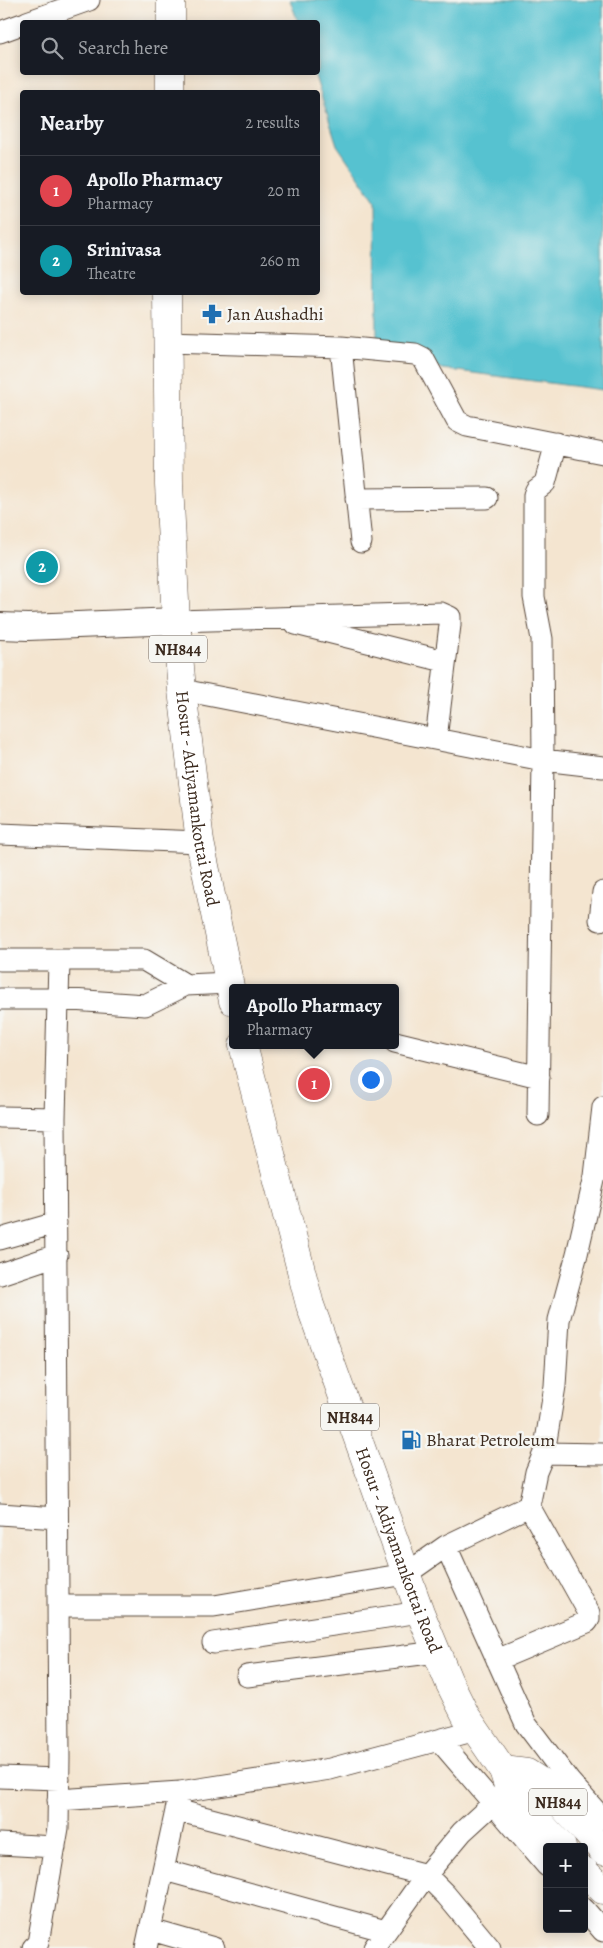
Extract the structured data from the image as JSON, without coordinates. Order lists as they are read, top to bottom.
{
  "streets": {
    "highway": ["NH844", "Hosur - Adiyamankottai Road"]
  },
  "crossings": [
    ["NH844", "Hosur - Adiyamankottai Road"]
  ],
  "places": {
    "pharmacy": ["Jan Aushadhi"],
    "fuel station": ["Bharat Petroleum"]
  },
  "page": {
    "search": "Search here",
    "heading": ["Nearby", "2 results"],
    "list": [
      {
        "mark": "1",
        "name": "Apollo Pharmacy",
        "note": "Pharmacy",
        "value": "20 m"
      },
      {
        "mark": "2",
        "name": "Srinivasa",
        "note": "Theatre",
        "value": "260 m"
      }
    ],
    "pins": ["2", "1"],
    "popup": ["Apollo Pharmacy", "Pharmacy"],
    "map_buttons": ["+", "−"]
  }
}
